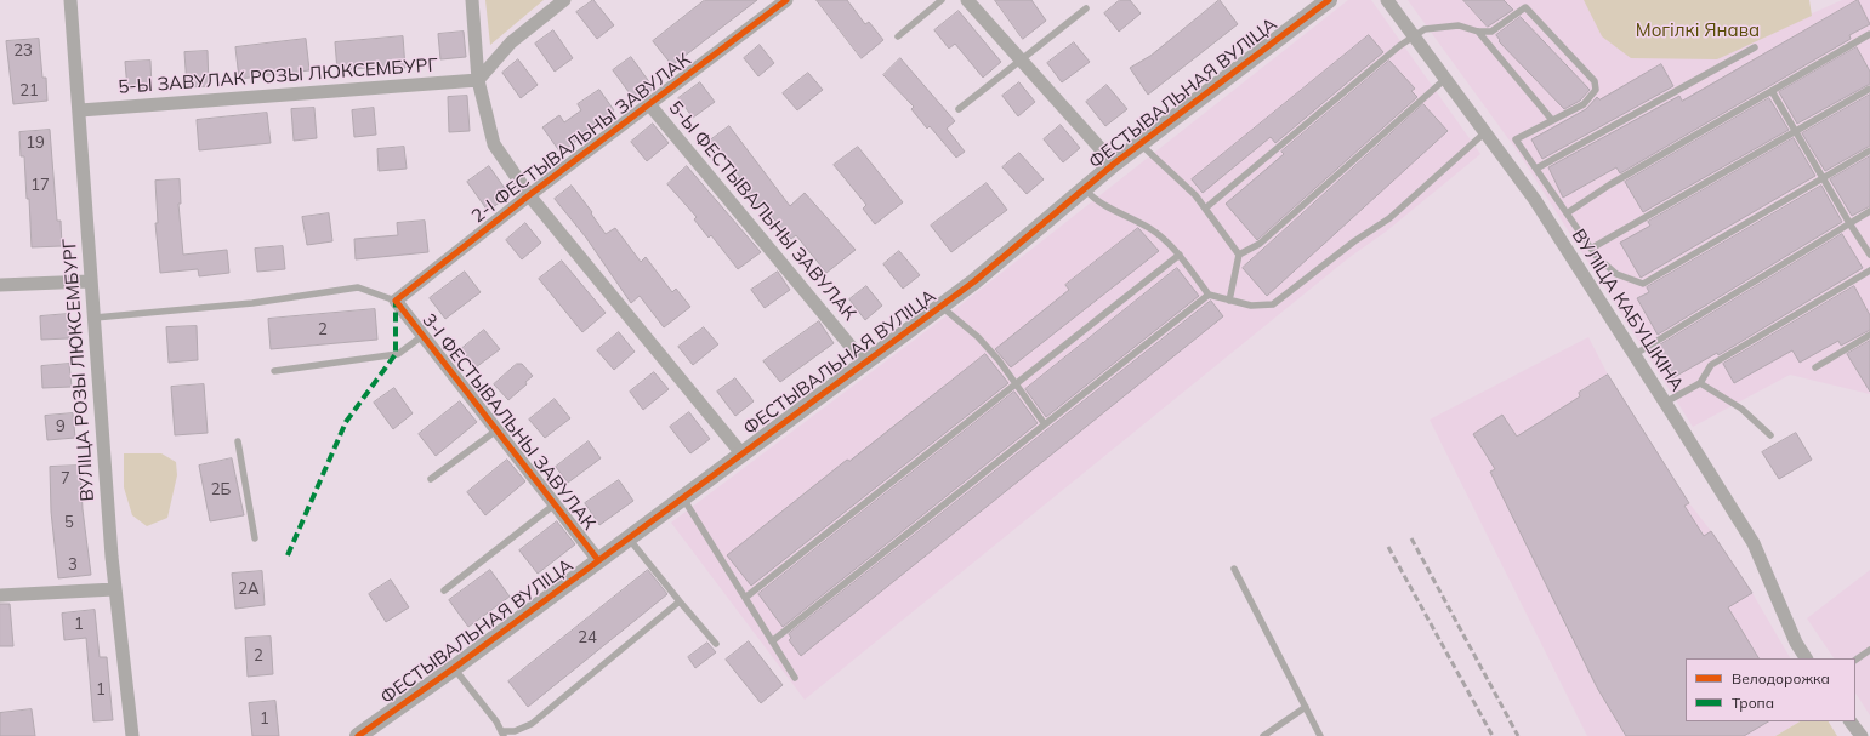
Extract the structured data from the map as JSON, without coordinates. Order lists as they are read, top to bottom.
{
  "streets": {
    "street": [
      "5-Ы ЗАВУЛАК РОЗЫ ЛЮКСЕМБУРГ",
      "ФЕСТЫВАЛЬНАЯ ВУЛІЦА",
      "2-І ФЕСТЫВАЛЬНЫ ЗАВУЛАК",
      "5-Ы ФЕСТЫВАЛЬНЫ ЗАВУЛАК",
      "ВУЛІЦА КАБУШКІНА",
      "ВУЛІЦА РОЗЫ ЛЮКСЕМБУРГ",
      "3-І ФЕСТЫВАЛЬНЫ ЗАВУЛАК"
    ]
  },
  "crossings": [
    ["5-Ы ЗАВУЛАК РОЗЫ ЛЮКСЕМБУРГ", "ВУЛІЦА РОЗЫ ЛЮКСЕМБУРГ"],
    ["ФЕСТЫВАЛЬНАЯ ВУЛІЦА", "5-Ы ФЕСТЫВАЛЬНЫ ЗАВУЛАК"],
    ["ФЕСТЫВАЛЬНАЯ ВУЛІЦА", "3-І ФЕСТЫВАЛЬНЫ ЗАВУЛАК"],
    ["2-І ФЕСТЫВАЛЬНЫ ЗАВУЛАК", "5-Ы ФЕСТЫВАЛЬНЫ ЗАВУЛАК"],
    ["2-І ФЕСТЫВАЛЬНЫ ЗАВУЛАК", "3-І ФЕСТЫВАЛЬНЫ ЗАВУЛАК"]
  ],
  "parks": ["Могілкі Янава"],
  "house_numbers": [
    "23",
    "21",
    "19",
    "17",
    "2",
    "9",
    "7",
    "2Б",
    "5",
    "3",
    "2А",
    "1",
    "24",
    "2",
    "1",
    "1"
  ],
  "legend": ["Велодорожка", "Тропа"]
}
